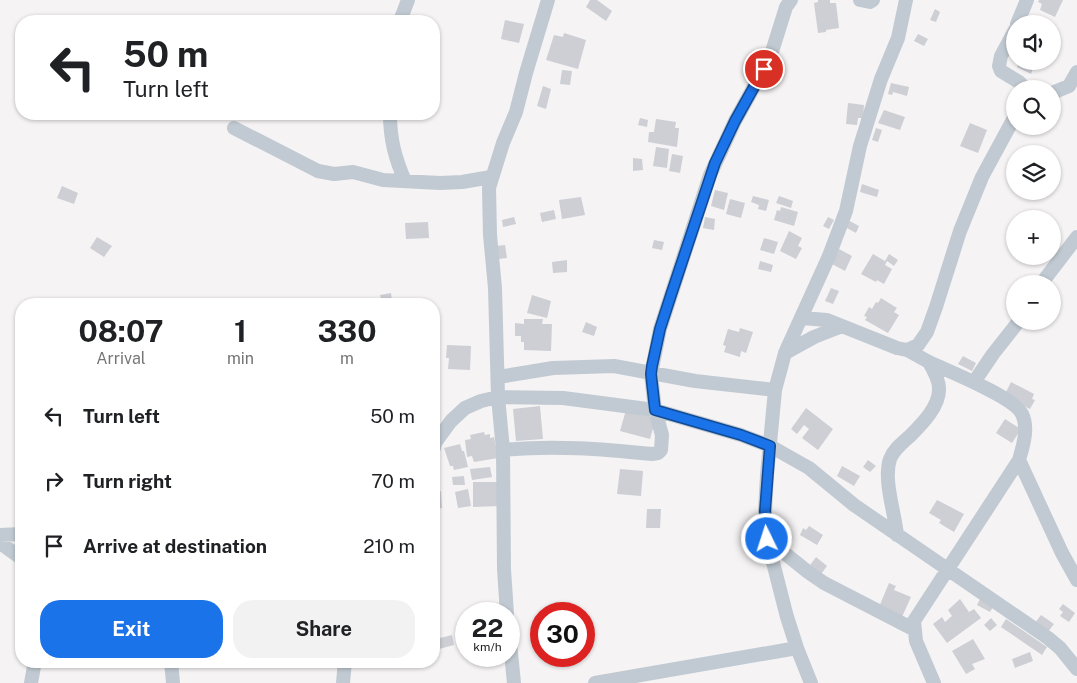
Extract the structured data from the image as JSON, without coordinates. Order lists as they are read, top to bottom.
{
  "page": {
    "map_buttons": ["+", "−"],
    "turn": ["50 m", "Turn left"],
    "eta": [
      "08:07",
      "Arrival",
      "1",
      "min",
      "330",
      "m"
    ],
    "list": [
      {
        "name": "Turn left",
        "value": "50 m"
      },
      {
        "name": "Turn right",
        "value": "70 m"
      },
      {
        "name": "Arrive at destination",
        "value": "210 m"
      }
    ],
    "buttons": ["Exit", "Share"],
    "speed": "22 km/h",
    "limit": "30"
  }
}
